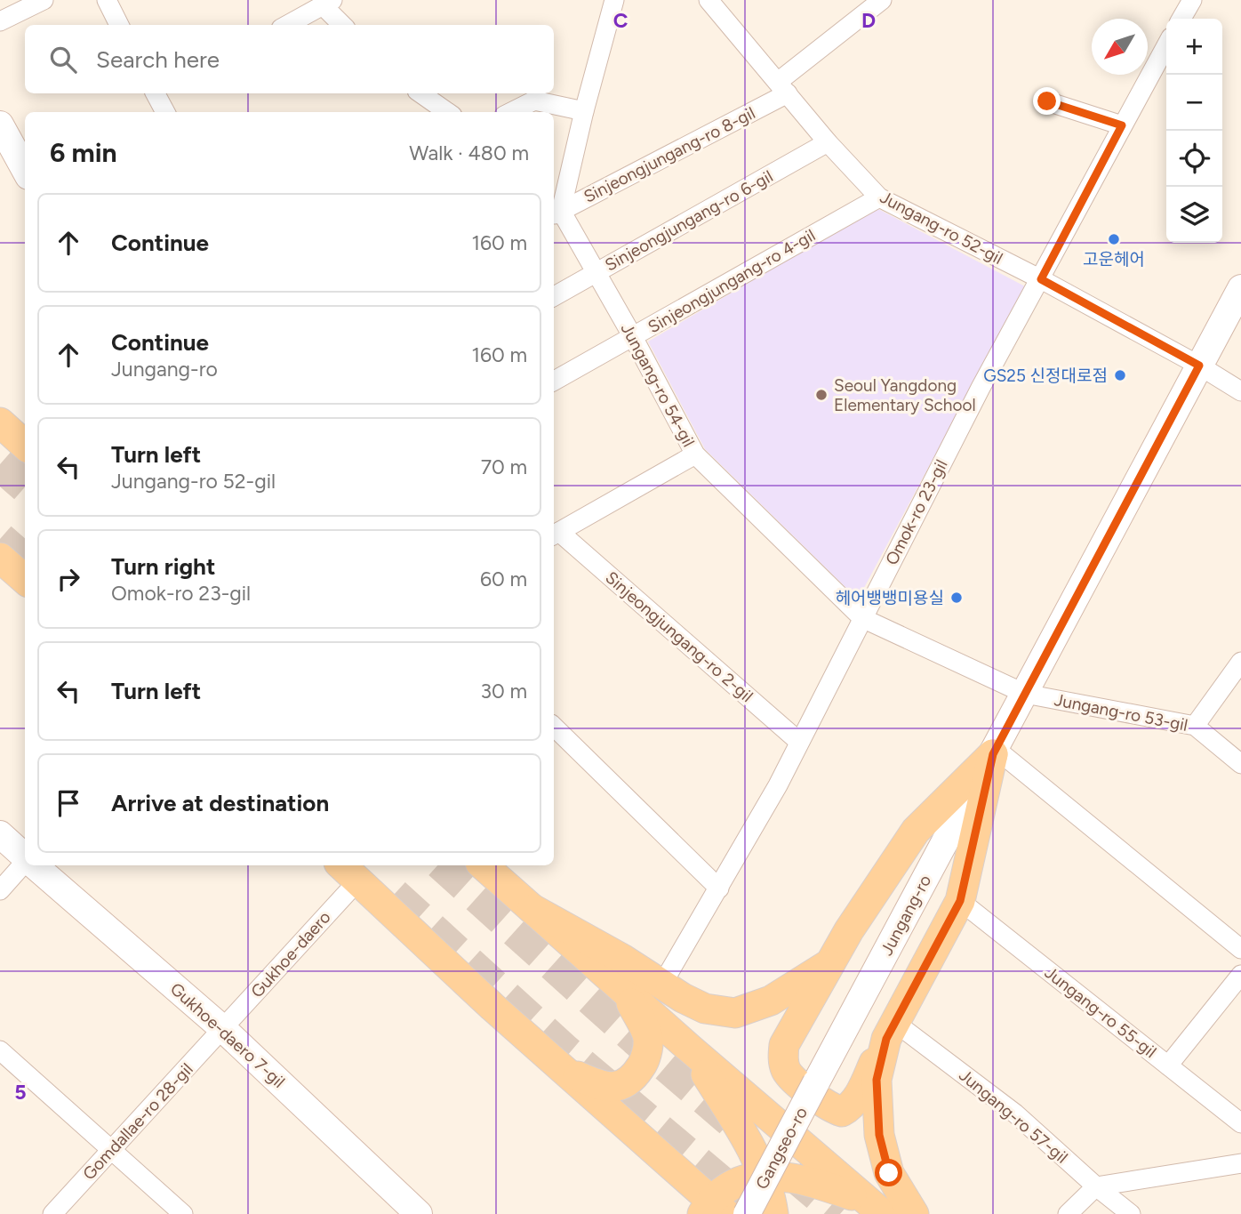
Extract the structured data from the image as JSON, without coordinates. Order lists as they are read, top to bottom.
{
  "streets": {
    "main road": ["Jungang-ro", "Gukhoe-daero 7-gil", "Gangseo-ro"],
    "street": [
      "Sinjeongjungang-ro 8-gil",
      "Sinjeongjungang-ro 6-gil",
      "Jungang-ro 52-gil",
      "Sinjeongjungang-ro 4-gil",
      "Jungang-ro 54-gil",
      "Omok-ro 23-gil",
      "Sinjeongjungang-ro 2-gil",
      "Jungang-ro 53-gil",
      "Gukhoe-daero",
      "Jungang-ro 55-gil",
      "Jungang-ro 57-gil",
      "Gomdallae-ro 28-gil"
    ]
  },
  "crossings": [
    ["Sinjeongjungang-ro 8-gil", "Jungang-ro 52-gil"],
    ["Sinjeongjungang-ro 8-gil", "Jungang-ro 54-gil"],
    ["Sinjeongjungang-ro 6-gil", "Jungang-ro 52-gil"],
    ["Sinjeongjungang-ro 6-gil", "Jungang-ro 54-gil"],
    ["Jungang-ro 52-gil", "Sinjeongjungang-ro 4-gil"],
    ["Jungang-ro 52-gil", "Omok-ro 23-gil"],
    ["Jungang-ro 52-gil", "Jungang-ro"],
    ["Sinjeongjungang-ro 4-gil", "Jungang-ro 54-gil"],
    ["Jungang-ro 54-gil", "Omok-ro 23-gil"],
    ["Jungang-ro 54-gil", "Sinjeongjungang-ro 2-gil"],
    ["Jungang-ro 54-gil", "Jungang-ro 53-gil"],
    ["Jungang-ro 54-gil", "Jungang-ro"],
    ["Omok-ro 23-gil", "Sinjeongjungang-ro 2-gil"],
    ["Jungang-ro 53-gil", "Jungang-ro"],
    ["Jungang-ro", "Gangseo-ro"],
    ["Gukhoe-daero", "Gukhoe-daero 7-gil"],
    ["Gukhoe-daero", "Gomdallae-ro 28-gil"],
    ["Gukhoe-daero 7-gil", "Gomdallae-ro 28-gil"]
  ],
  "places": [
    "고운헤어",
    "GS25 신정대로점",
    "Seoul Yangdong Elementary School",
    "헤어뱅뱅미용실"
  ],
  "north": "bottom left",
  "page": {
    "map_buttons": ["+", "−"],
    "search": "Search here",
    "heading": ["6 min", "Walk · 480 m"],
    "list": [
      ["Continue", "160 m"],
      ["Continue", "Jungang-ro", "160 m"],
      ["Turn left", "Jungang-ro 52-gil", "70 m"],
      ["Turn right", "Omok-ro 23-gil", "60 m"],
      ["Turn left", "30 m"],
      "Arrive at destination"
    ]
  },
  "grid": {
    "columns": ["C", "D"],
    "rows": ["5"]
  }
}
